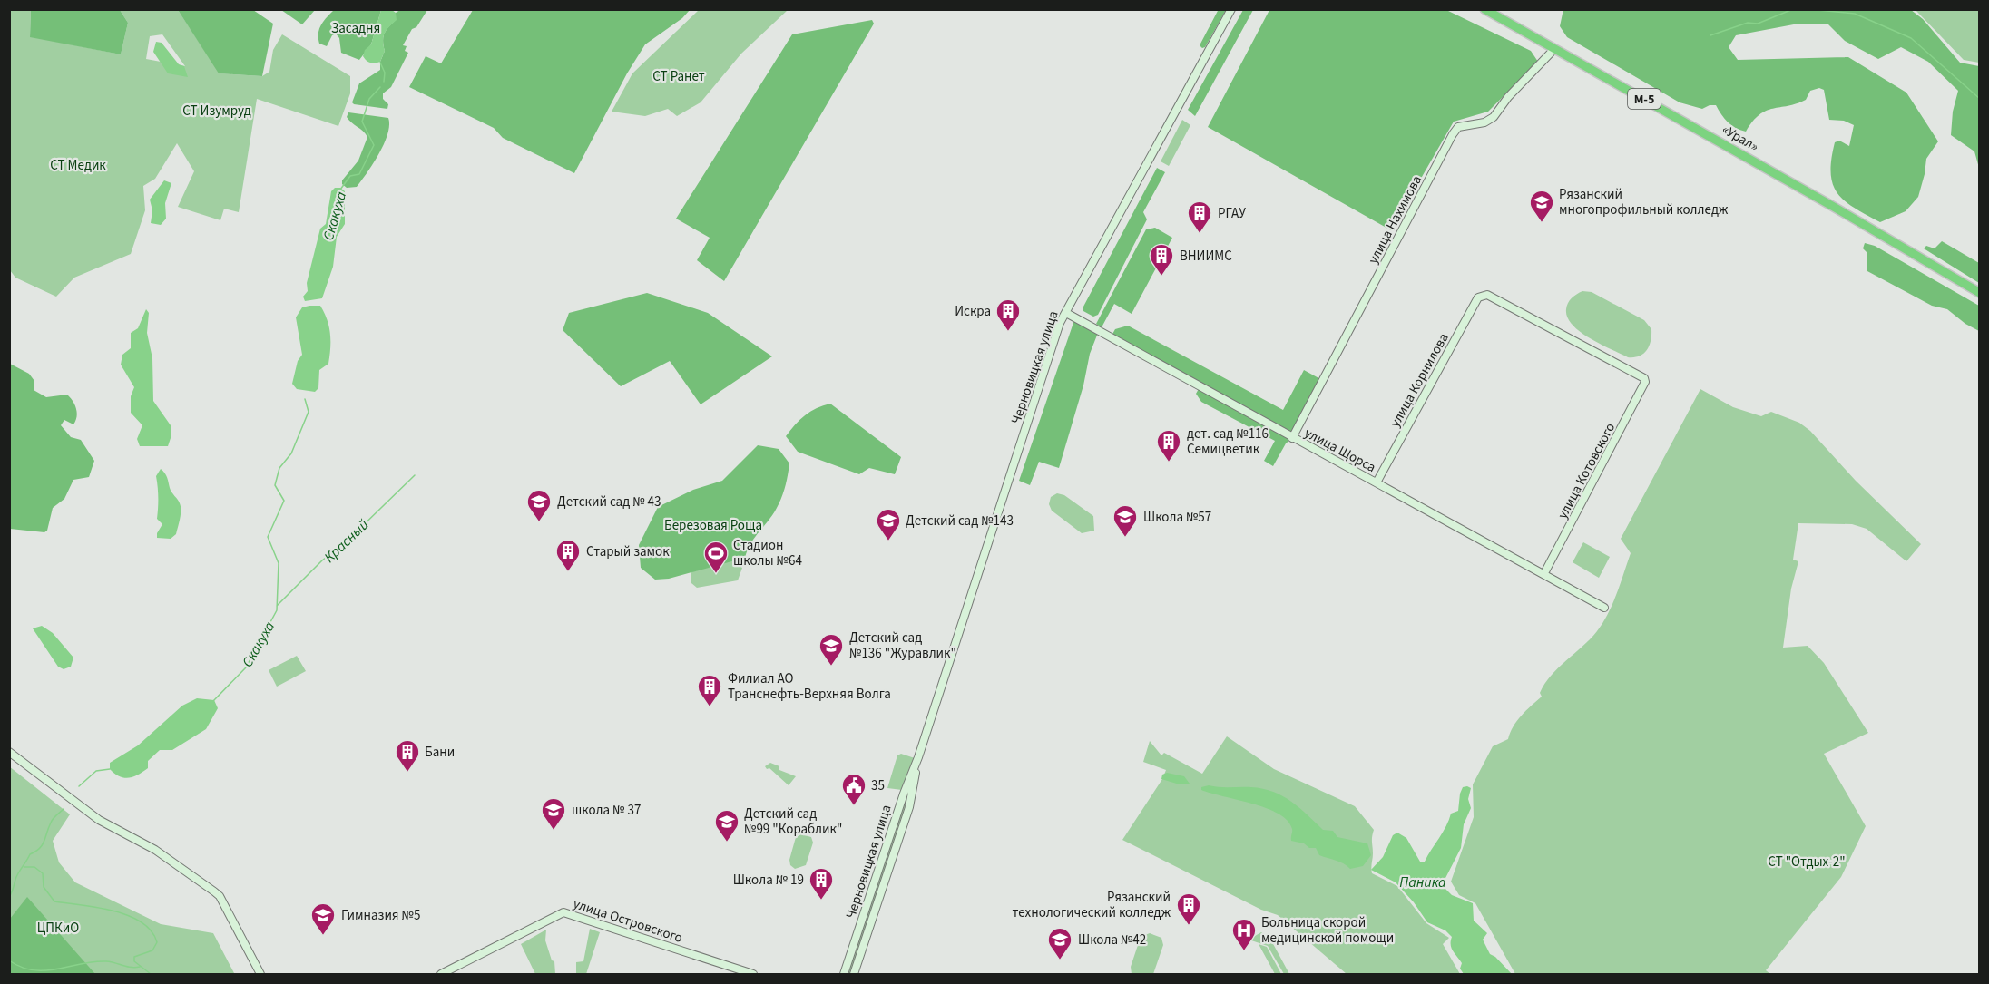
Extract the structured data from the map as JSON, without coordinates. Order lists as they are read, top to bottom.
{
  "streets": {
    "highway": ["М-5", "«Урал»"],
    "street": [
      "улица Нахимова",
      "Черновицкая улица",
      "улица Корнилова",
      "улица Щорса",
      "улица Котовского",
      "улица Островского"
    ]
  },
  "crossings": [
    ["«Урал»", "улица Нахимова"],
    ["улица Нахимова", "улица Щорса"],
    ["Черновицкая улица", "улица Щорса"],
    ["улица Корнилова", "улица Щорса"],
    ["улица Корнилова", "улица Котовского"],
    ["улица Щорса", "улица Котовского"]
  ],
  "water": ["Скакуха", "Красный", "Паника"],
  "parks": [
    "Засадня",
    "СТ Ранет",
    "СТ Изумруд",
    "СТ Медик",
    "Березовая Роща",
    "СТ \"Отдых-2\"",
    "ЦПКиО"
  ],
  "places": {
    "school or university": [
      "Рязанский многопрофильный колледж",
      "Детский сад № 43",
      "Школа №57",
      "Детский сад №143",
      "Детский сад №136 \"Журавлик\"",
      "школа № 37",
      "Детский сад №99 \"Кораблик\"",
      "Гимназия №5",
      "Школа №42"
    ],
    "building": [
      "РГАУ",
      "ВНИИМС",
      "Искра",
      "дет. сад №116 Семицветик",
      "Старый замок",
      "Филиал АО Транснефть-Верхняя Волга",
      "Бани",
      "Школа № 19",
      "Рязанский технологический колледж"
    ],
    "sports": ["Стадион школы №64"],
    "public building": ["35"],
    "hospital": ["Больница скорой медицинской помощи"]
  }
}
